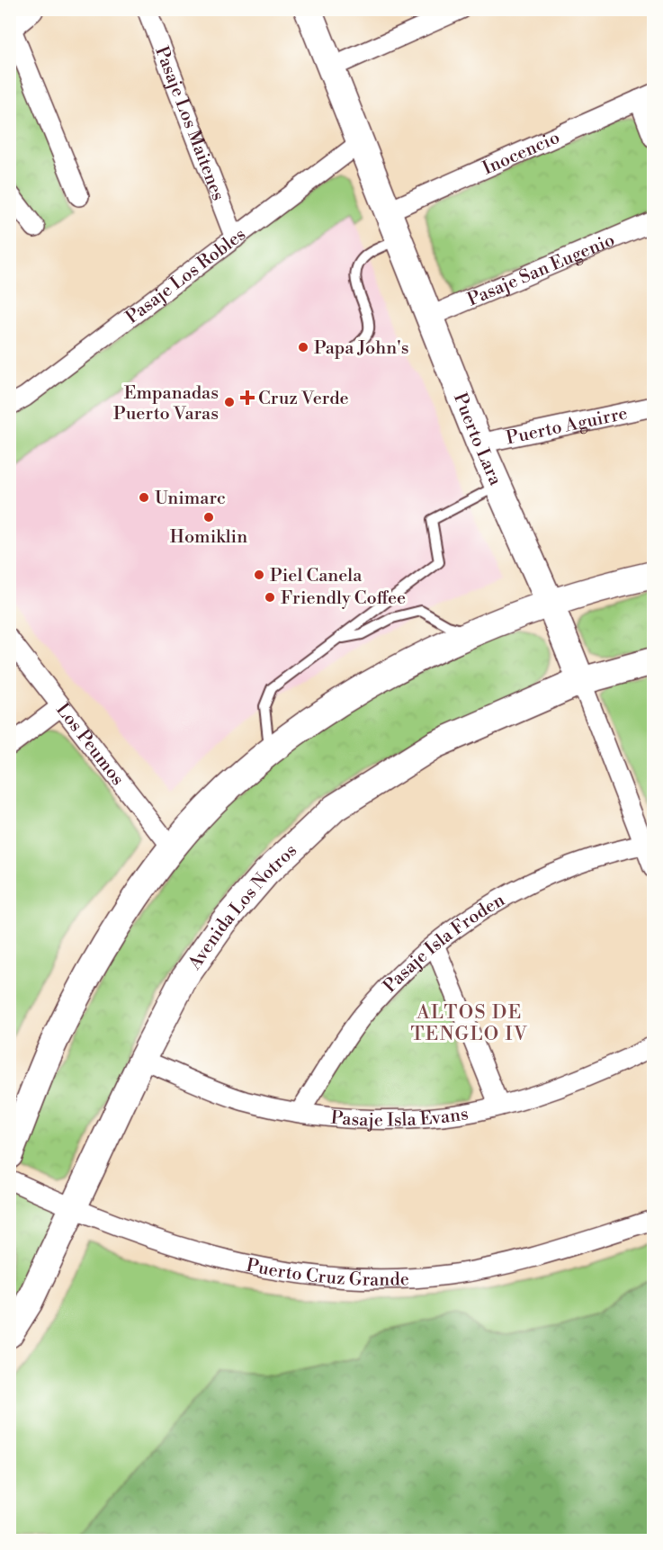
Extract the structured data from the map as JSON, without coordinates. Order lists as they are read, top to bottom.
{
  "streets": {
    "main road": ["Puerto Lara", "Avenida Los Notros"],
    "street": [
      "Pasaje Los Maitenes",
      "Inocencio",
      "Pasaje San Eugenio",
      "Pasaje Los Robles",
      "Puerto Aguirre",
      "Los Peumos",
      "Pasaje Isla Froden",
      "Pasaje Isla Evans",
      "Puerto Cruz Grande"
    ]
  },
  "crossings": [
    ["Pasaje Los Maitenes", "Pasaje Los Robles"],
    ["Inocencio", "Puerto Lara"],
    ["Pasaje San Eugenio", "Puerto Lara"],
    ["Pasaje Los Robles", "Puerto Lara"],
    ["Puerto Aguirre", "Puerto Lara"],
    ["Puerto Lara", "Avenida Los Notros"],
    ["Puerto Lara", "Pasaje Isla Froden"],
    ["Avenida Los Notros", "Pasaje Isla Evans"],
    ["Avenida Los Notros", "Puerto Cruz Grande"],
    ["Pasaje Isla Froden", "Pasaje Isla Evans"]
  ],
  "districts": ["ALTOS DE TENGLO IV"],
  "places": {
    "other": [
      "Papa John's",
      "Empanadas Puerto Varas",
      "Unimarc",
      "Homiklin",
      "Piel Canela",
      "Friendly Coffee"
    ],
    "health": ["Cruz Verde"]
  }
}
